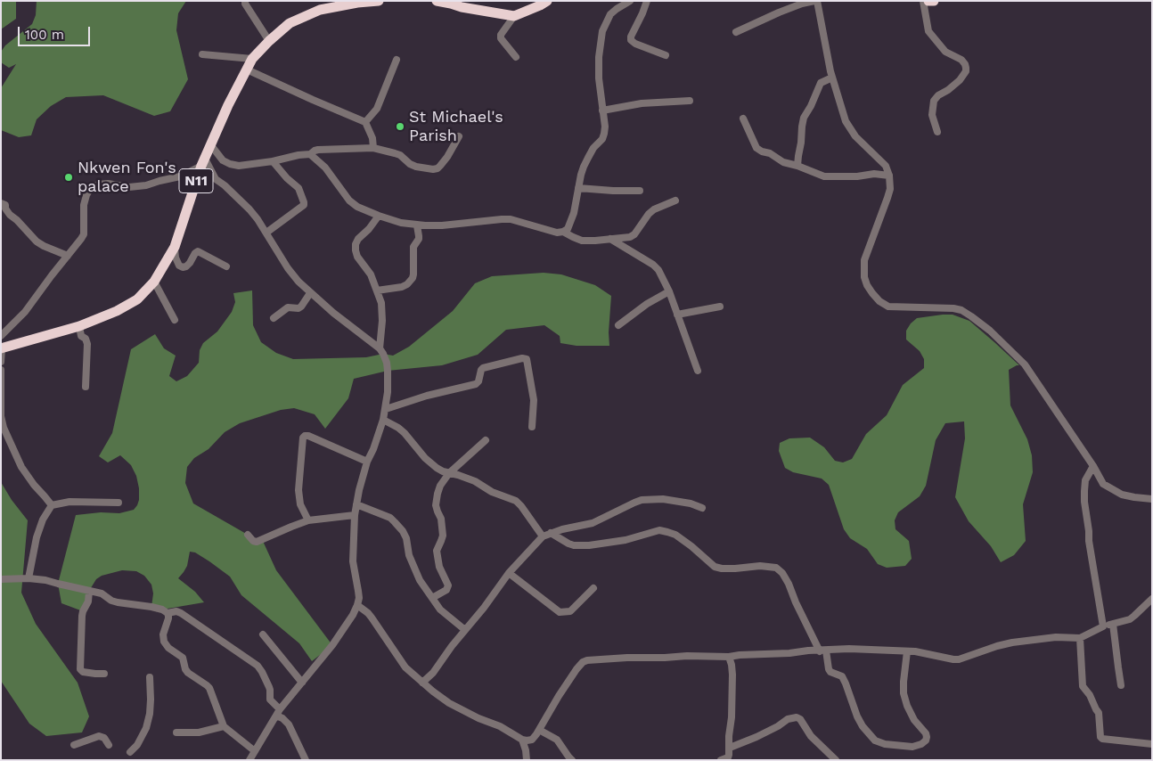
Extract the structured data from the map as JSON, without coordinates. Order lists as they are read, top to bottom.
{
  "streets": {
    "highway": ["N11"]
  },
  "places": ["St Michael's Parish", "Nkwen Fon's palace"],
  "scale_bar": "100 m"
}
